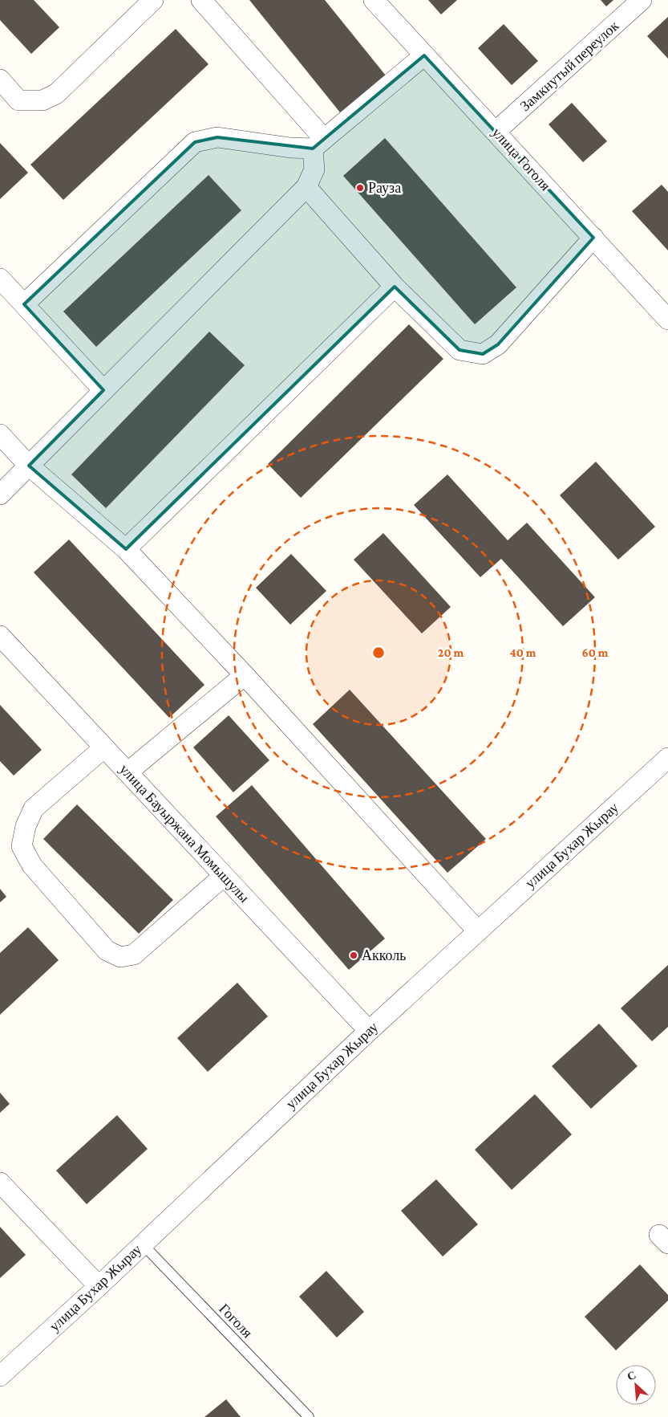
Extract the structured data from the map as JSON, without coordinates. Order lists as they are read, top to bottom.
{
  "streets": {
    "street": [
      "Замкнутый переулок",
      "улица Гоголя",
      "улица Бауыржана Момышулы",
      "улица Бухар Жырау"
    ],
    "lane": ["Гоголя"]
  },
  "crossings": [
    ["Замкнутый переулок", "улица Гоголя"],
    ["улица Бауыржана Момышулы", "улица Бухар Жырау"],
    ["улица Бухар Жырау", "Гоголя"]
  ],
  "places": ["Рауза", "Акколь"],
  "north": "top left",
  "rings": ["20 m", "40 m", "60 m"]
}
